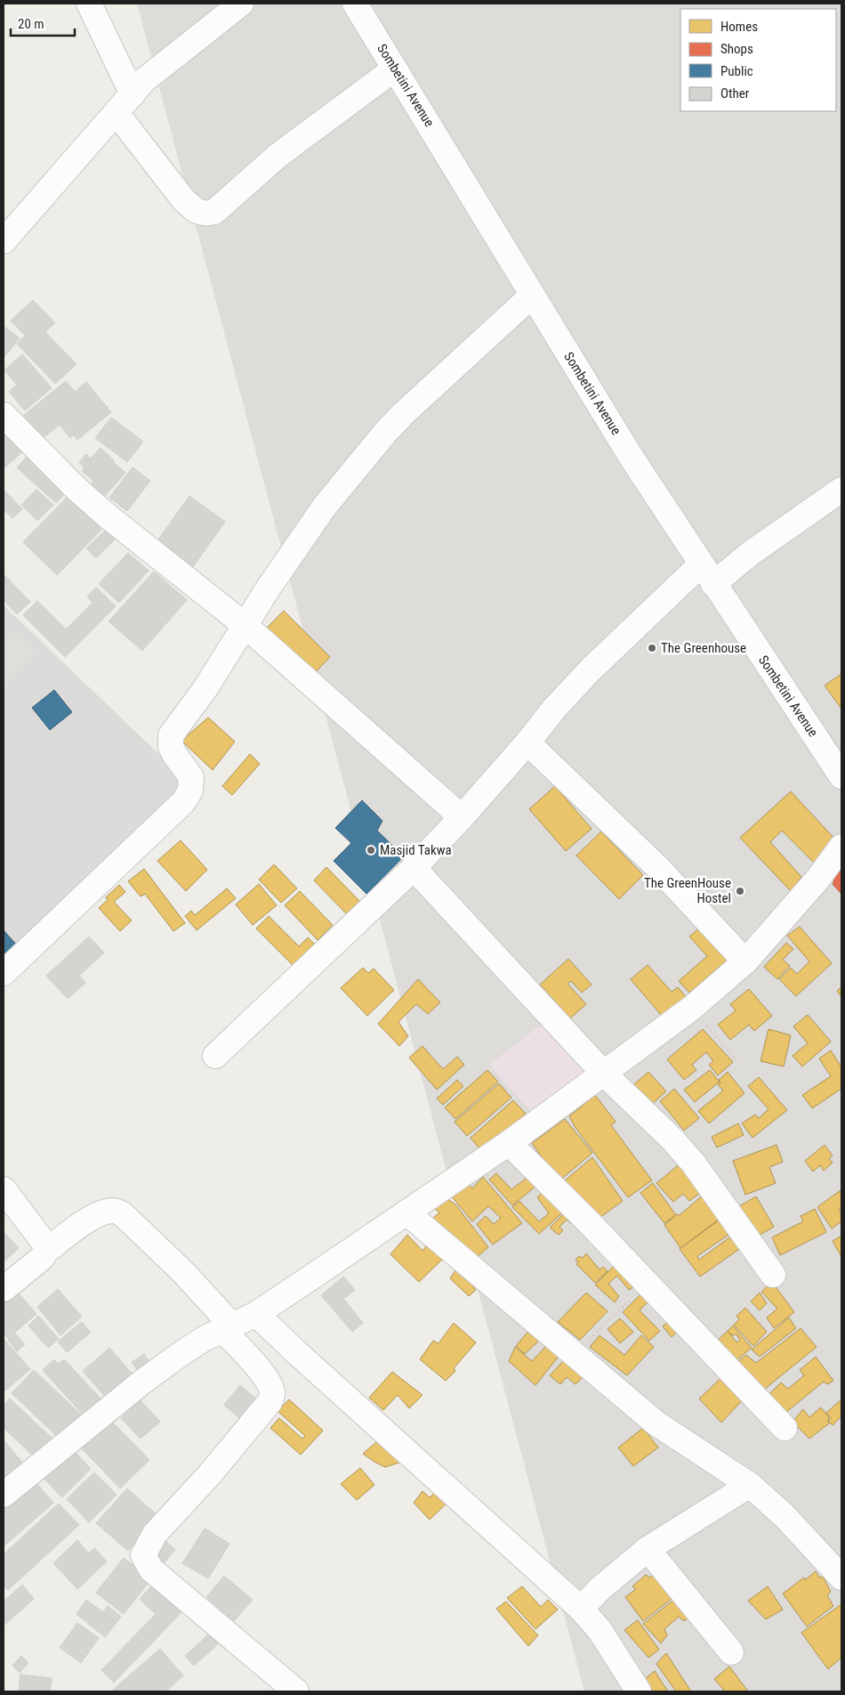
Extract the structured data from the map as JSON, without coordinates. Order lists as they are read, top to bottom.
{
  "streets": {
    "street": ["Sombetini Avenue"]
  },
  "places": ["The Greenhouse", "Masjid Takwa", "The GreenHouse Hostel"],
  "legend": [
    "Homes",
    "Shops",
    "Public",
    "Other"
  ],
  "scale_bar": "20 m"
}
